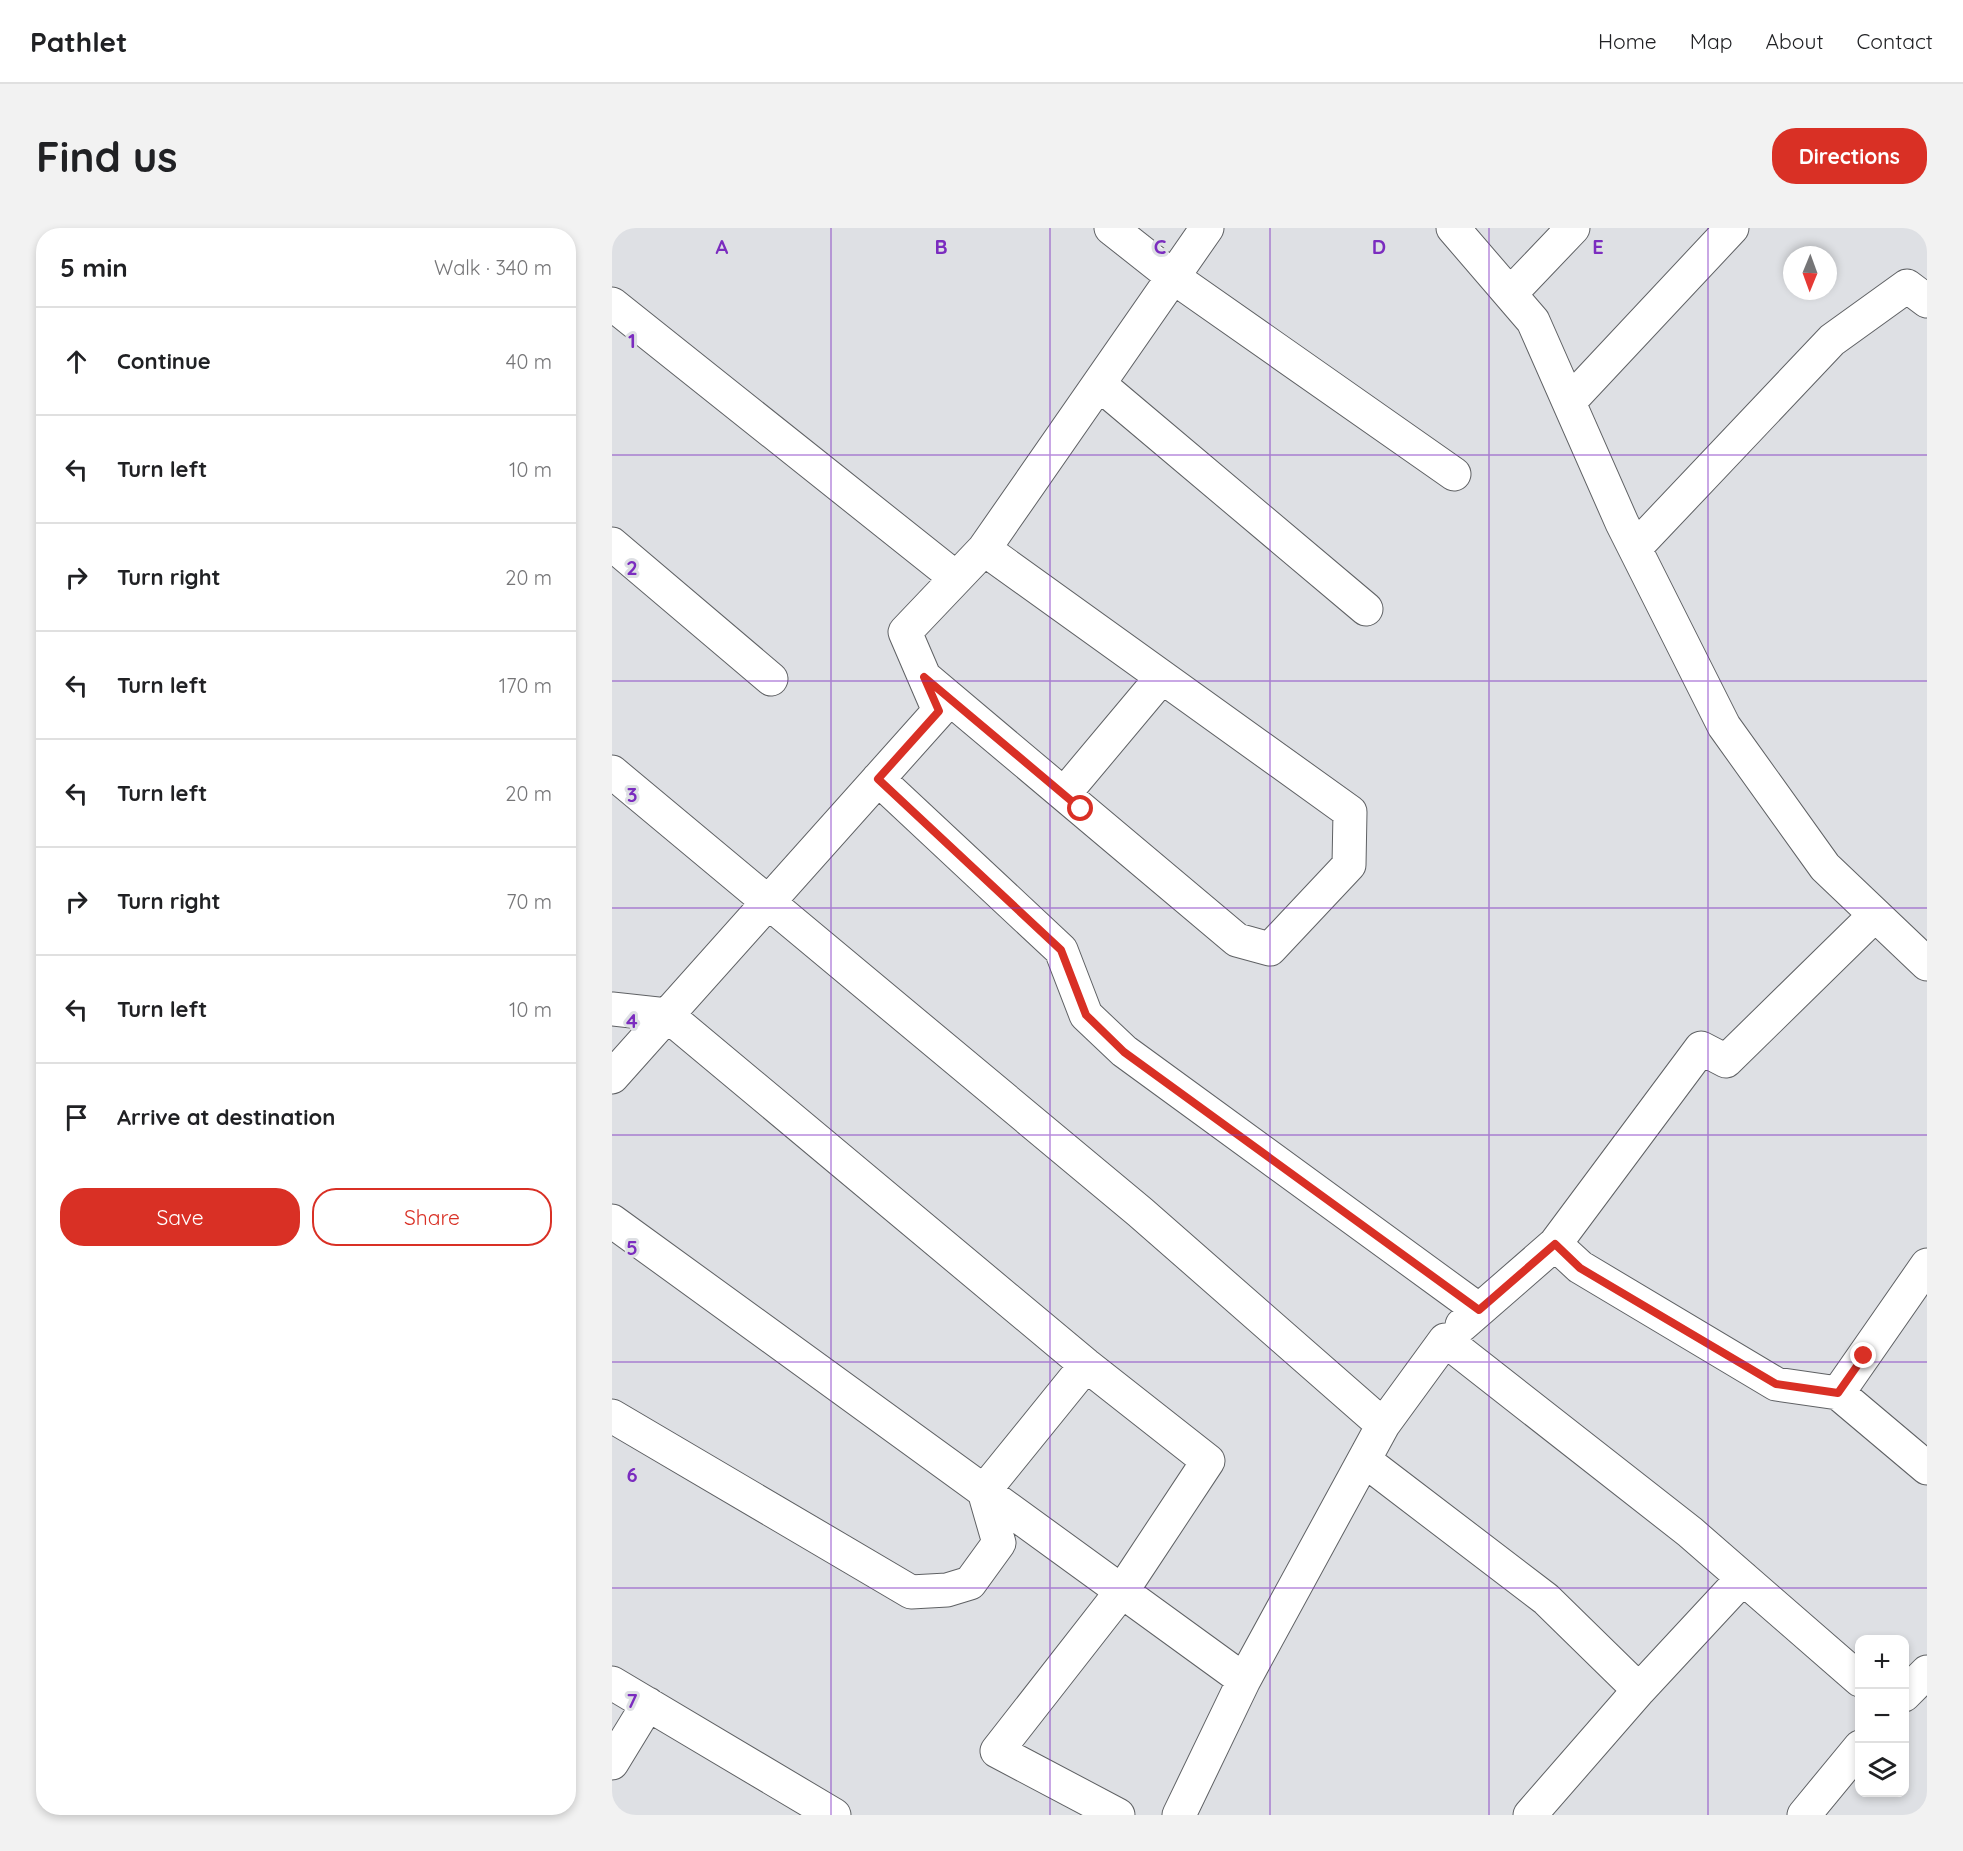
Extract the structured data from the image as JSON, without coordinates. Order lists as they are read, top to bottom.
{
  "north": "bottom",
  "page": {
    "header": "Pathlet",
    "nav": [
      "Home",
      "Map",
      "About",
      "Contact"
    ],
    "buttons": [
      "Directions",
      ["Save", "Share"]
    ],
    "title": "Find us",
    "heading": ["5 min", "Walk · 340 m"],
    "list": [
      ["Continue", "40 m"],
      ["Turn left", "10 m"],
      ["Turn right", "20 m"],
      ["Turn left", "170 m"],
      ["Turn left", "20 m"],
      ["Turn right", "70 m"],
      ["Turn left", "10 m"],
      "Arrive at destination"
    ],
    "map_buttons": ["+", "−"]
  },
  "grid": {
    "columns": [
      "A",
      "B",
      "C",
      "D",
      "E"
    ],
    "rows": [
      "1",
      "2",
      "3",
      "4",
      "5",
      "6",
      "7"
    ]
  }
}
